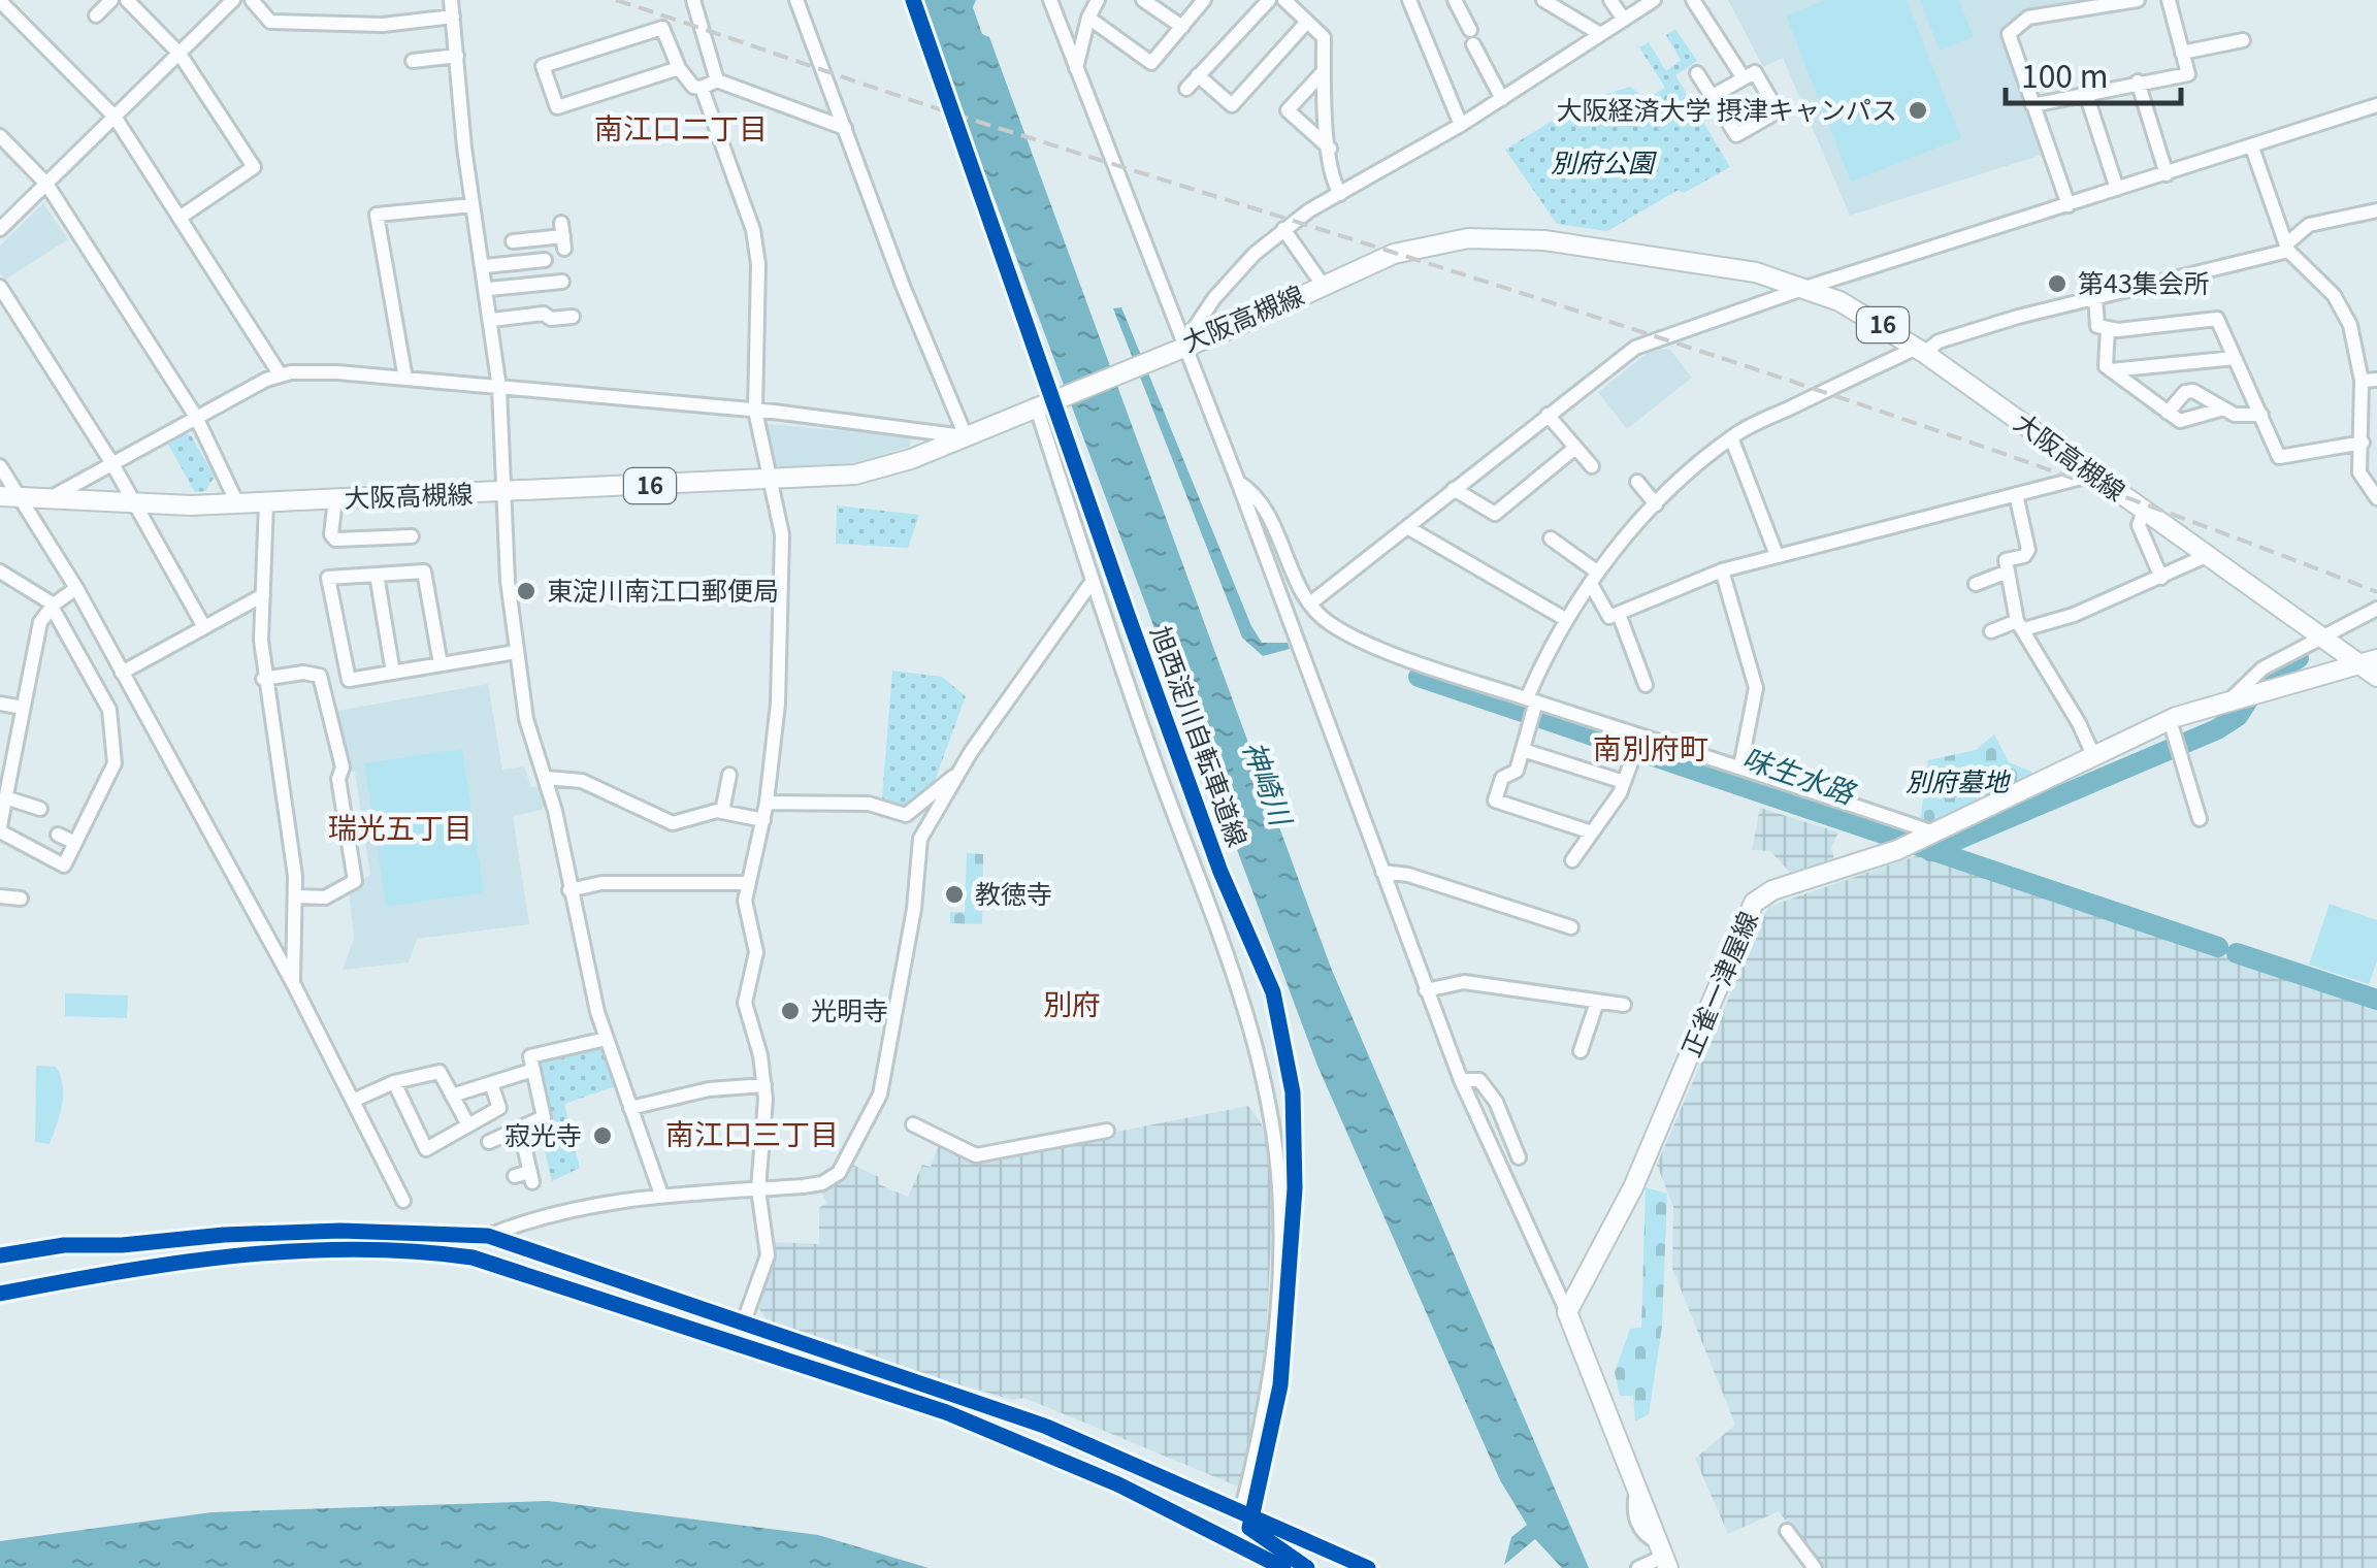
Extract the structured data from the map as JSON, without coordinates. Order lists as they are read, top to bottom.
{
  "streets": {
    "main road": ["大阪高槻線", "16", "正雀一津屋線"],
    "cycle path": ["旭西淀川自転車道線"]
  },
  "crossings": [
    ["大阪高槻線", "正雀一津屋線"]
  ],
  "districts": [
    "南江口二丁目",
    "南別府町",
    "瑞光五丁目",
    "別府",
    "南江口三丁目"
  ],
  "water": ["味生水路", "神崎川"],
  "parks": ["別府公園", "別府墓地"],
  "places": [
    "大阪経済大学 摂津キャンパス",
    "第43集会所",
    "東淀川南江口郵便局",
    "教徳寺",
    "光明寺",
    "寂光寺"
  ],
  "scale_bar": "100 m"
}
